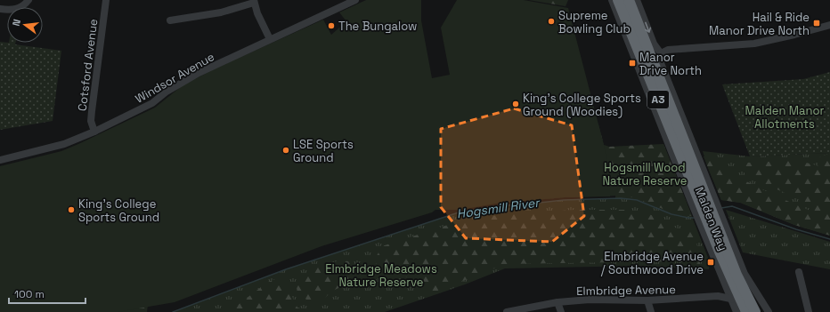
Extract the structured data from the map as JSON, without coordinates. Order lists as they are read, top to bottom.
{
  "streets": {
    "highway": ["A3", "Malden Way"],
    "street": ["Cotsford Avenue", "Windsor Avenue", "Elmbridge Avenue"]
  },
  "crossings": [
    ["Cotsford Avenue", "Windsor Avenue"],
    ["A3", "Malden Way"],
    ["A3", "Elmbridge Avenue"],
    ["Malden Way", "Elmbridge Avenue"]
  ],
  "water": ["Hogsmill River"],
  "parks": ["Malden Manor Allotments", "Hogsmill Wood Nature Reserve", "Elmbridge Meadows Nature Reserve"],
  "places": {
    "other": [
      "Supreme Bowling Club",
      "The Bungalow",
      "King's College Sports Ground (Woodies)",
      "LSE Sports Ground",
      "King's College Sports Ground"
    ],
    "transit": ["Hail & Ride Manor Drive North", "Manor Drive North", "Elmbridge Avenue / Southwood Drive"]
  },
  "scale_bar": "100 m",
  "north": "left"
}
